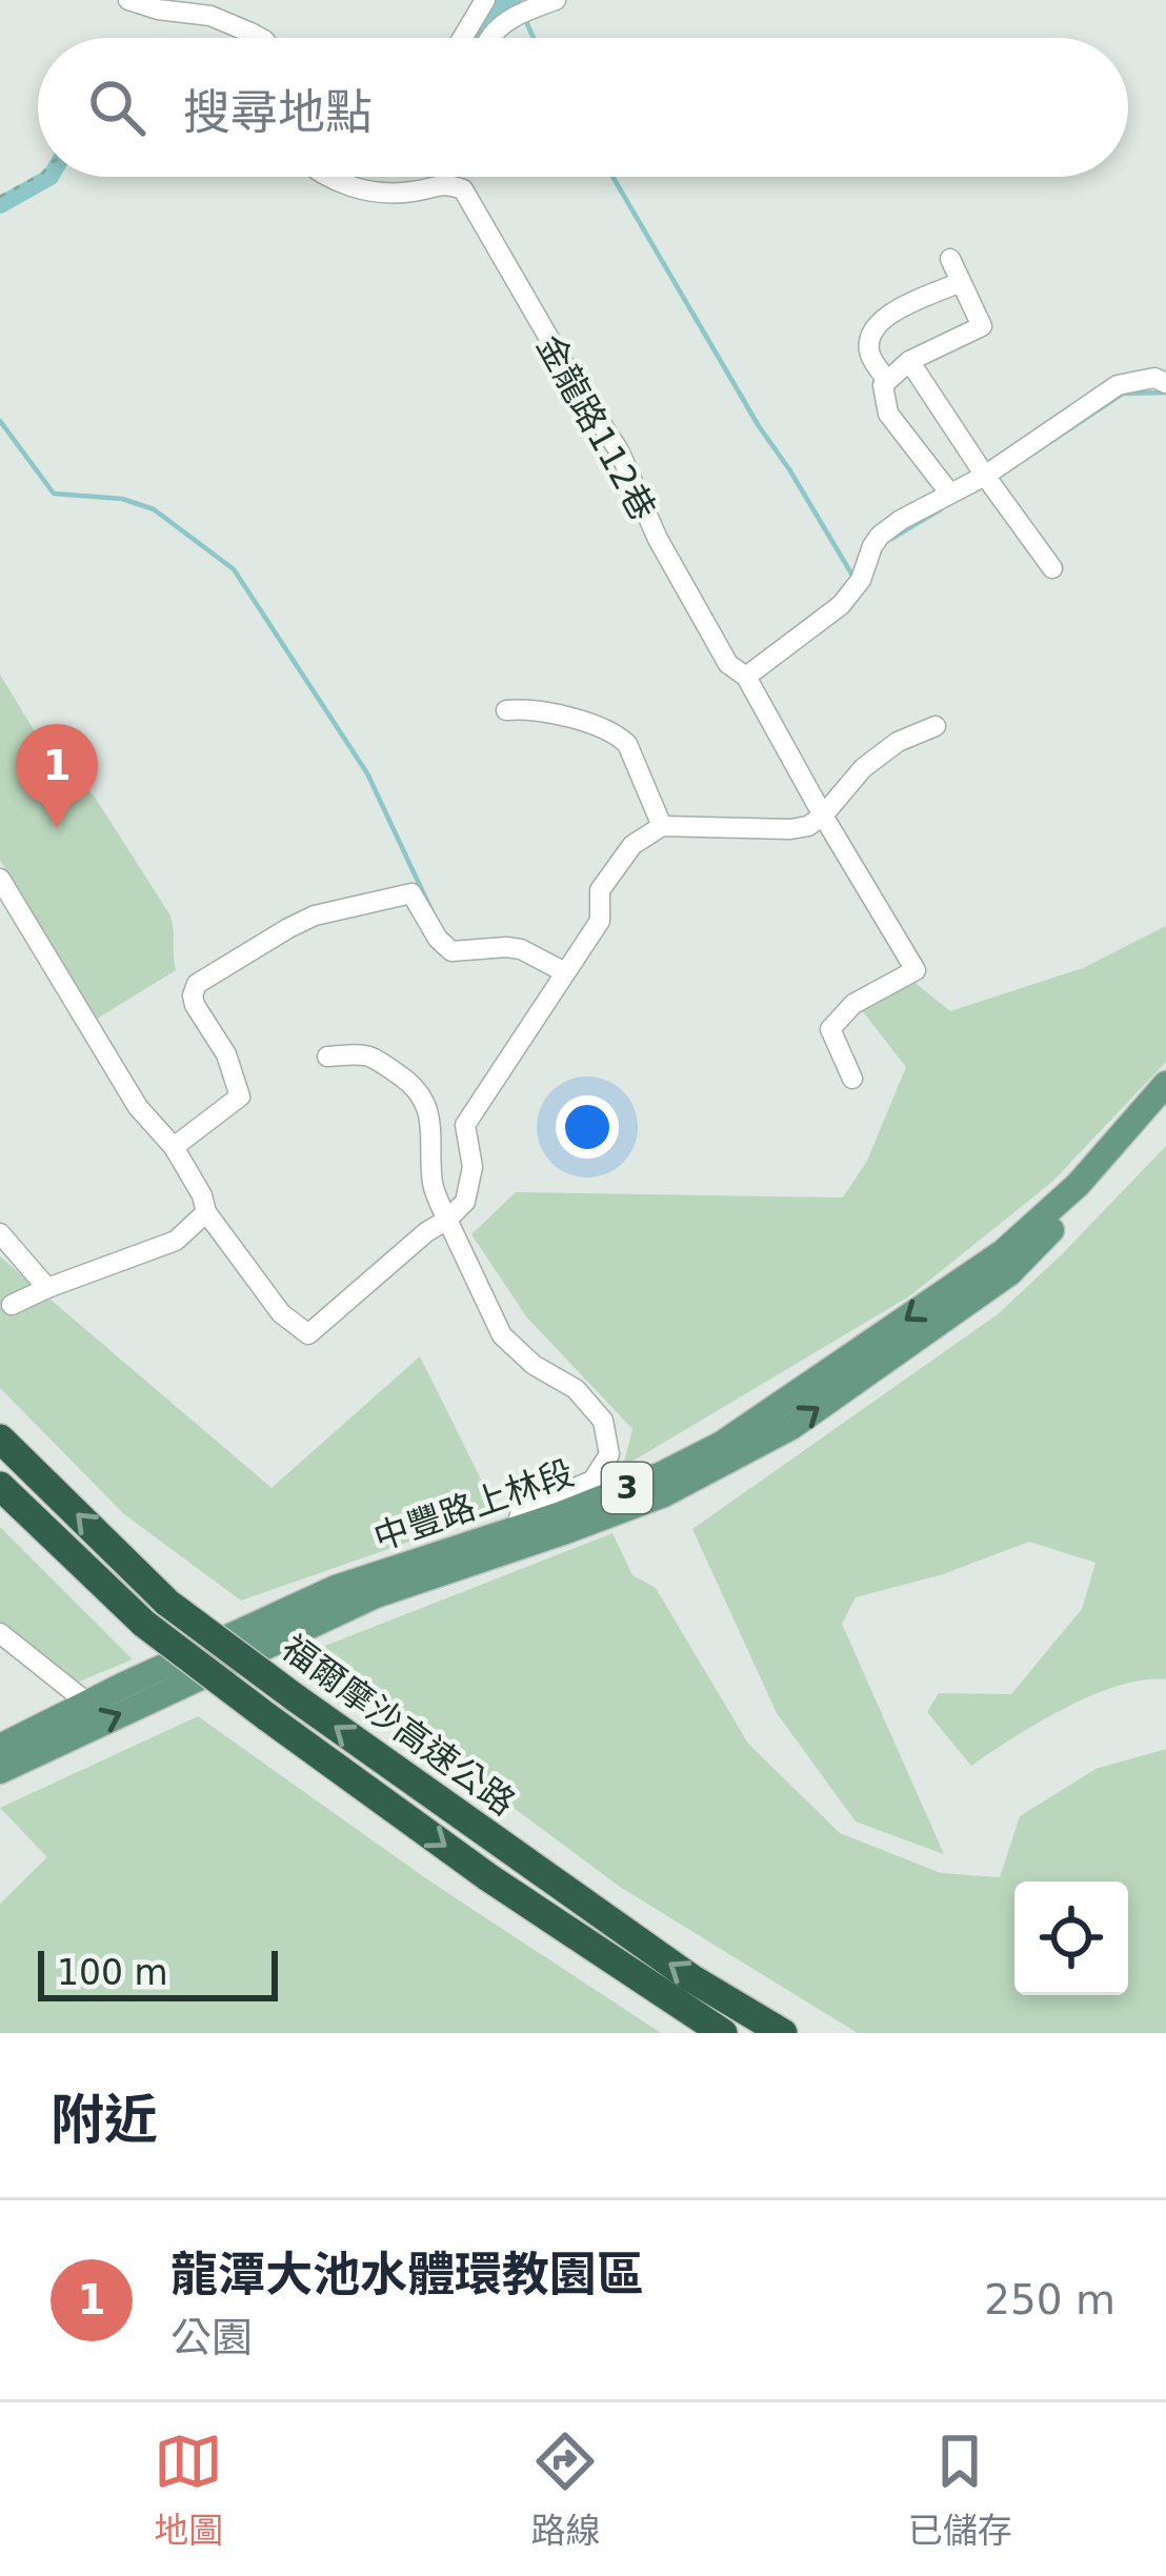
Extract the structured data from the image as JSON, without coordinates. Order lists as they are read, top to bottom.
{
  "streets": {
    "highway": ["福爾摩沙高速公路"],
    "main road": ["3", "中豐路上林段"],
    "street": ["金龍路112巷"]
  },
  "scale_bar": "100 m",
  "page": {
    "search": "搜尋地點",
    "pins": "1",
    "scale": "100 m",
    "heading": "附近",
    "list": [
      {
        "mark": "1",
        "name": "龍潭大池水體環教園區",
        "note": "公園",
        "value": "250 m"
      }
    ],
    "nav": ["地圖", "路線", "已儲存"]
  }
}
